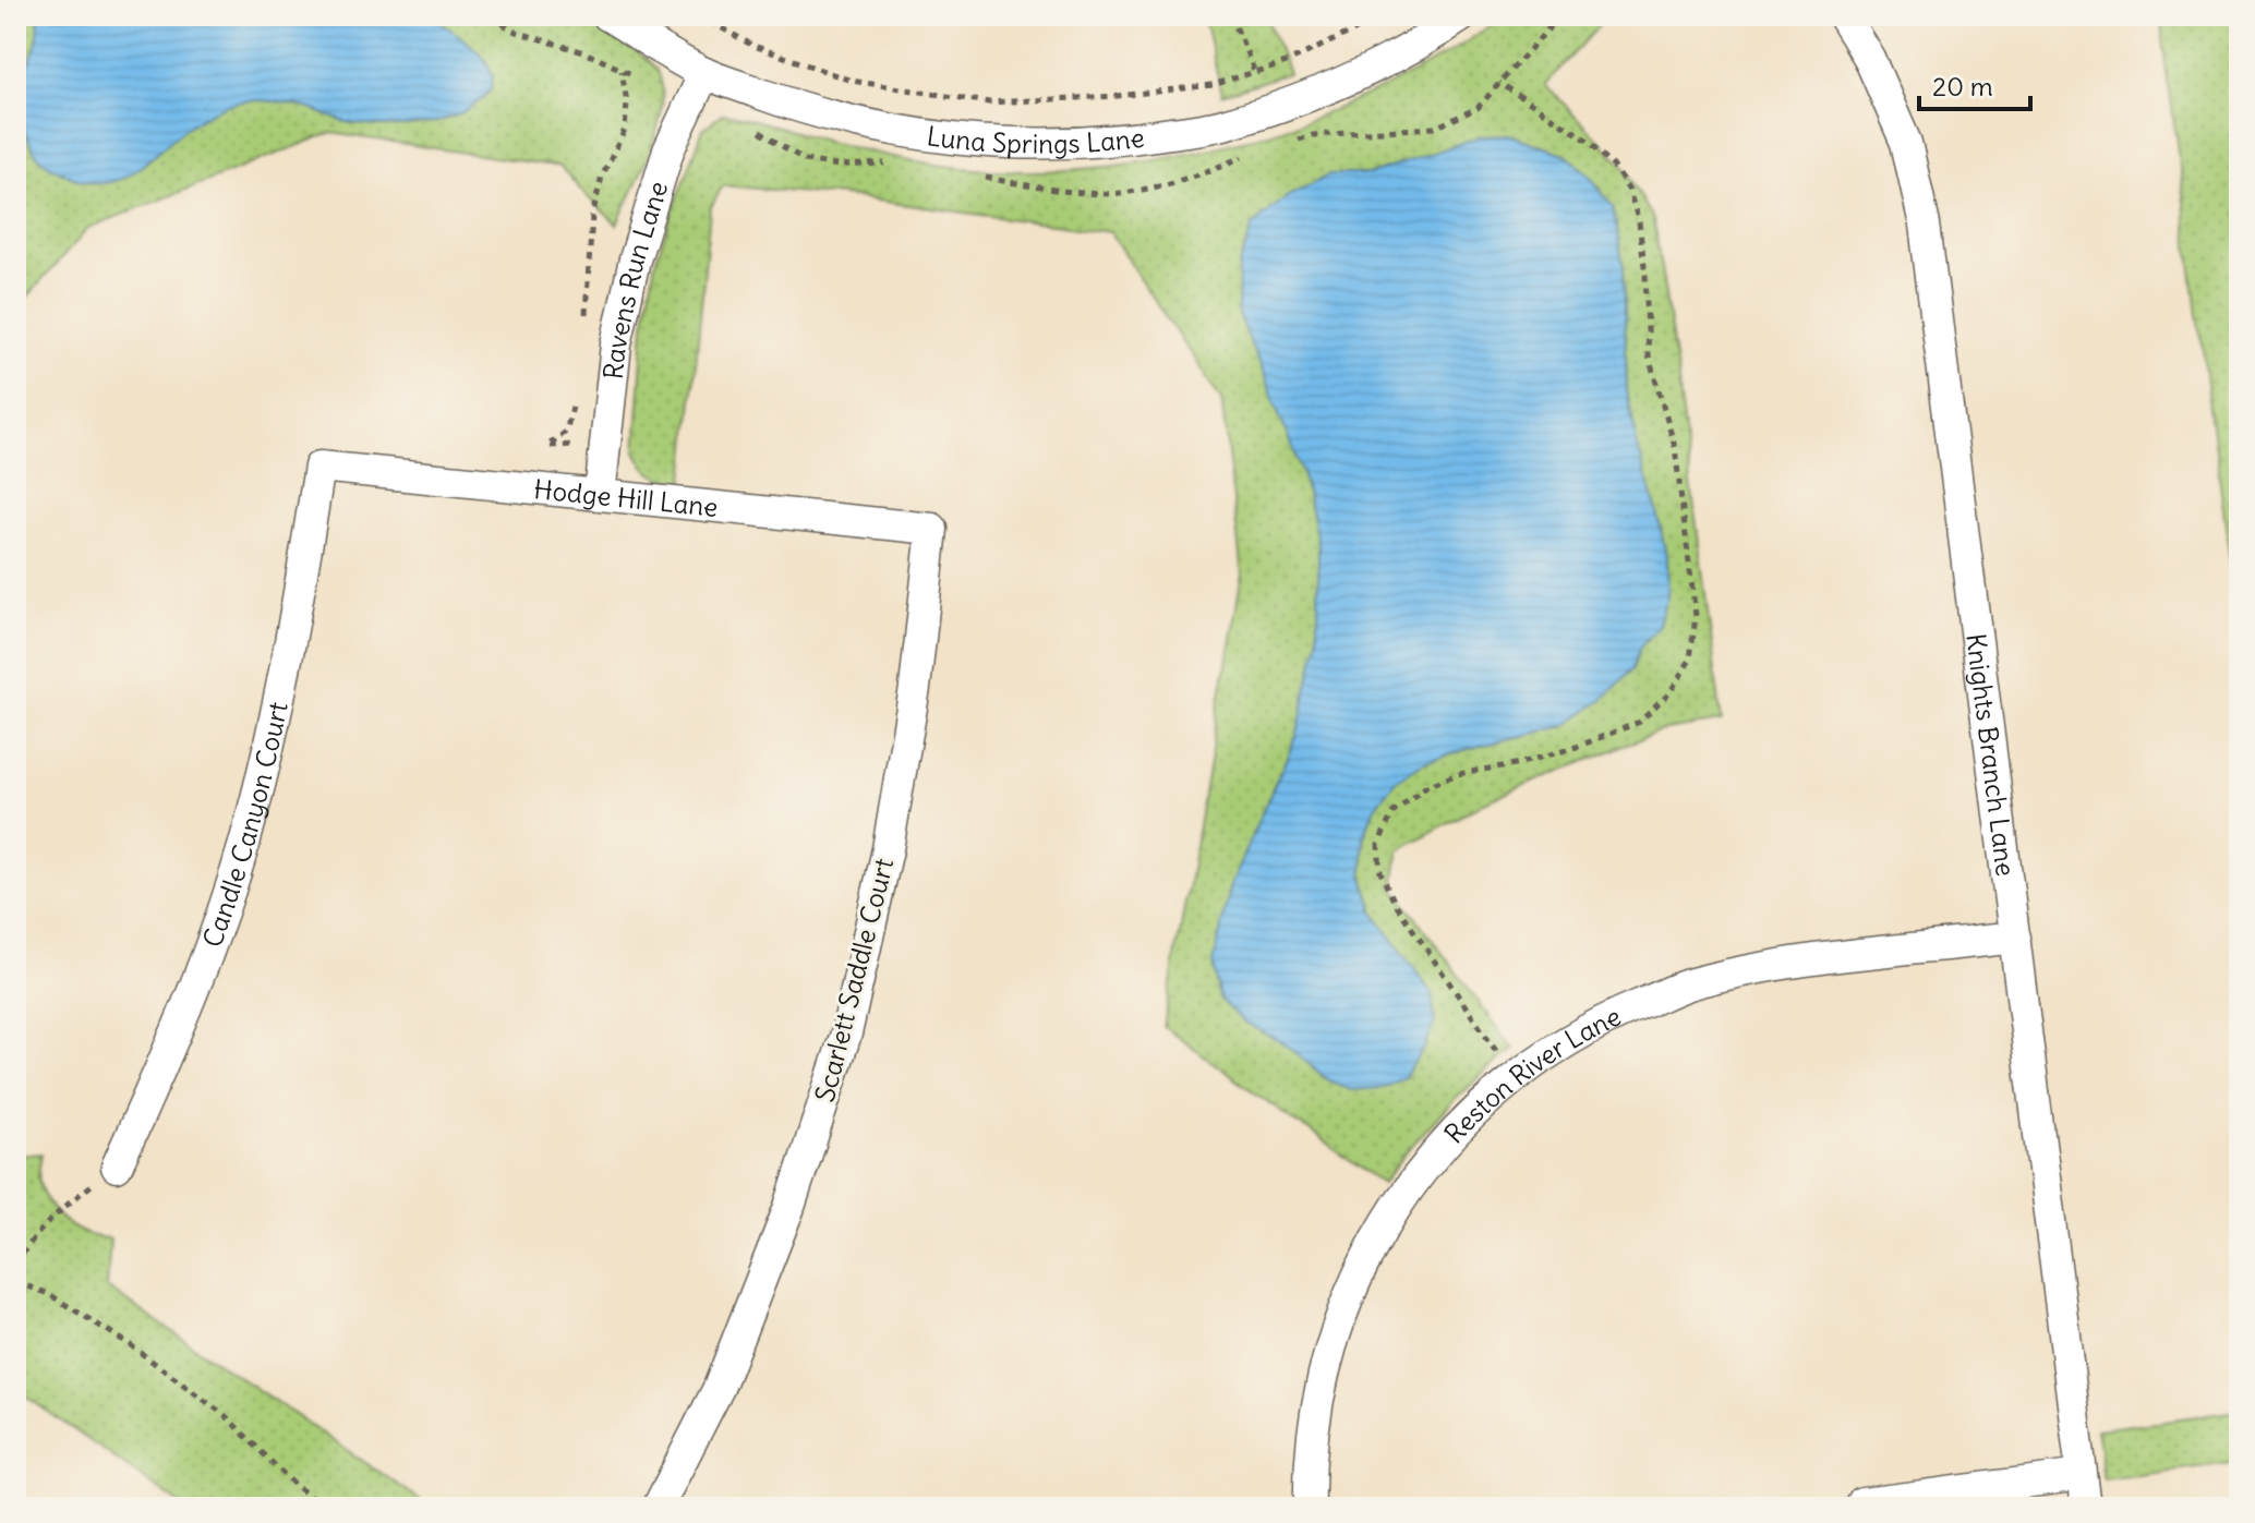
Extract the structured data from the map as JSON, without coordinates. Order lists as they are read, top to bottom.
{
  "streets": {
    "street": [
      "Luna Springs Lane",
      "Ravens Run Lane",
      "Hodge Hill Lane",
      "Knights Branch Lane",
      "Candle Canyon Court",
      "Scarlett Saddle Court",
      "Reston River Lane"
    ]
  },
  "crossings": [
    ["Luna Springs Lane", "Ravens Run Lane"],
    ["Ravens Run Lane", "Hodge Hill Lane"],
    ["Hodge Hill Lane", "Candle Canyon Court"],
    ["Hodge Hill Lane", "Scarlett Saddle Court"],
    ["Knights Branch Lane", "Reston River Lane"]
  ],
  "scale_bar": "20 m"
}
